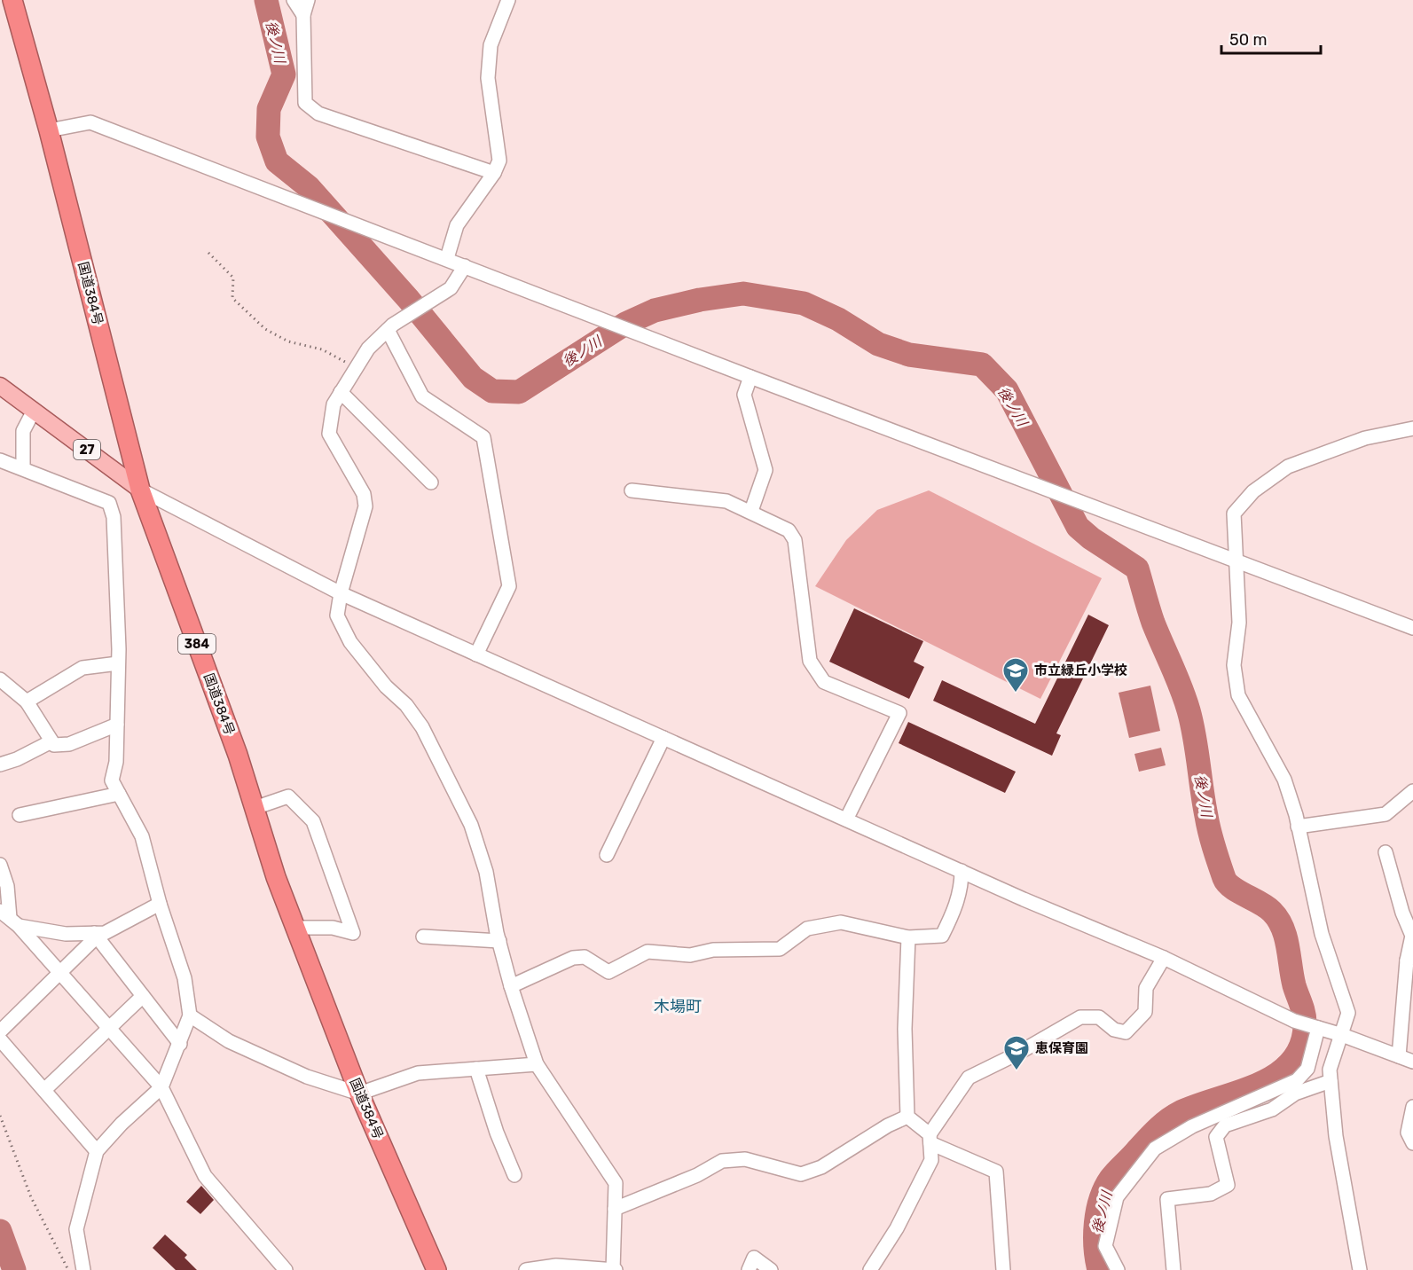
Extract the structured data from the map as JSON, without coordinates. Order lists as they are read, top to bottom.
{
  "streets": {
    "highway": ["国道384号", "384"],
    "main road": ["27"]
  },
  "crossings": [
    ["国道384号", "27"]
  ],
  "districts": ["木場町"],
  "water": ["後ノ川"],
  "places": {
    "school or university": ["市立緑丘小学校", "恵保育園"]
  },
  "scale_bar": "50 m"
}
